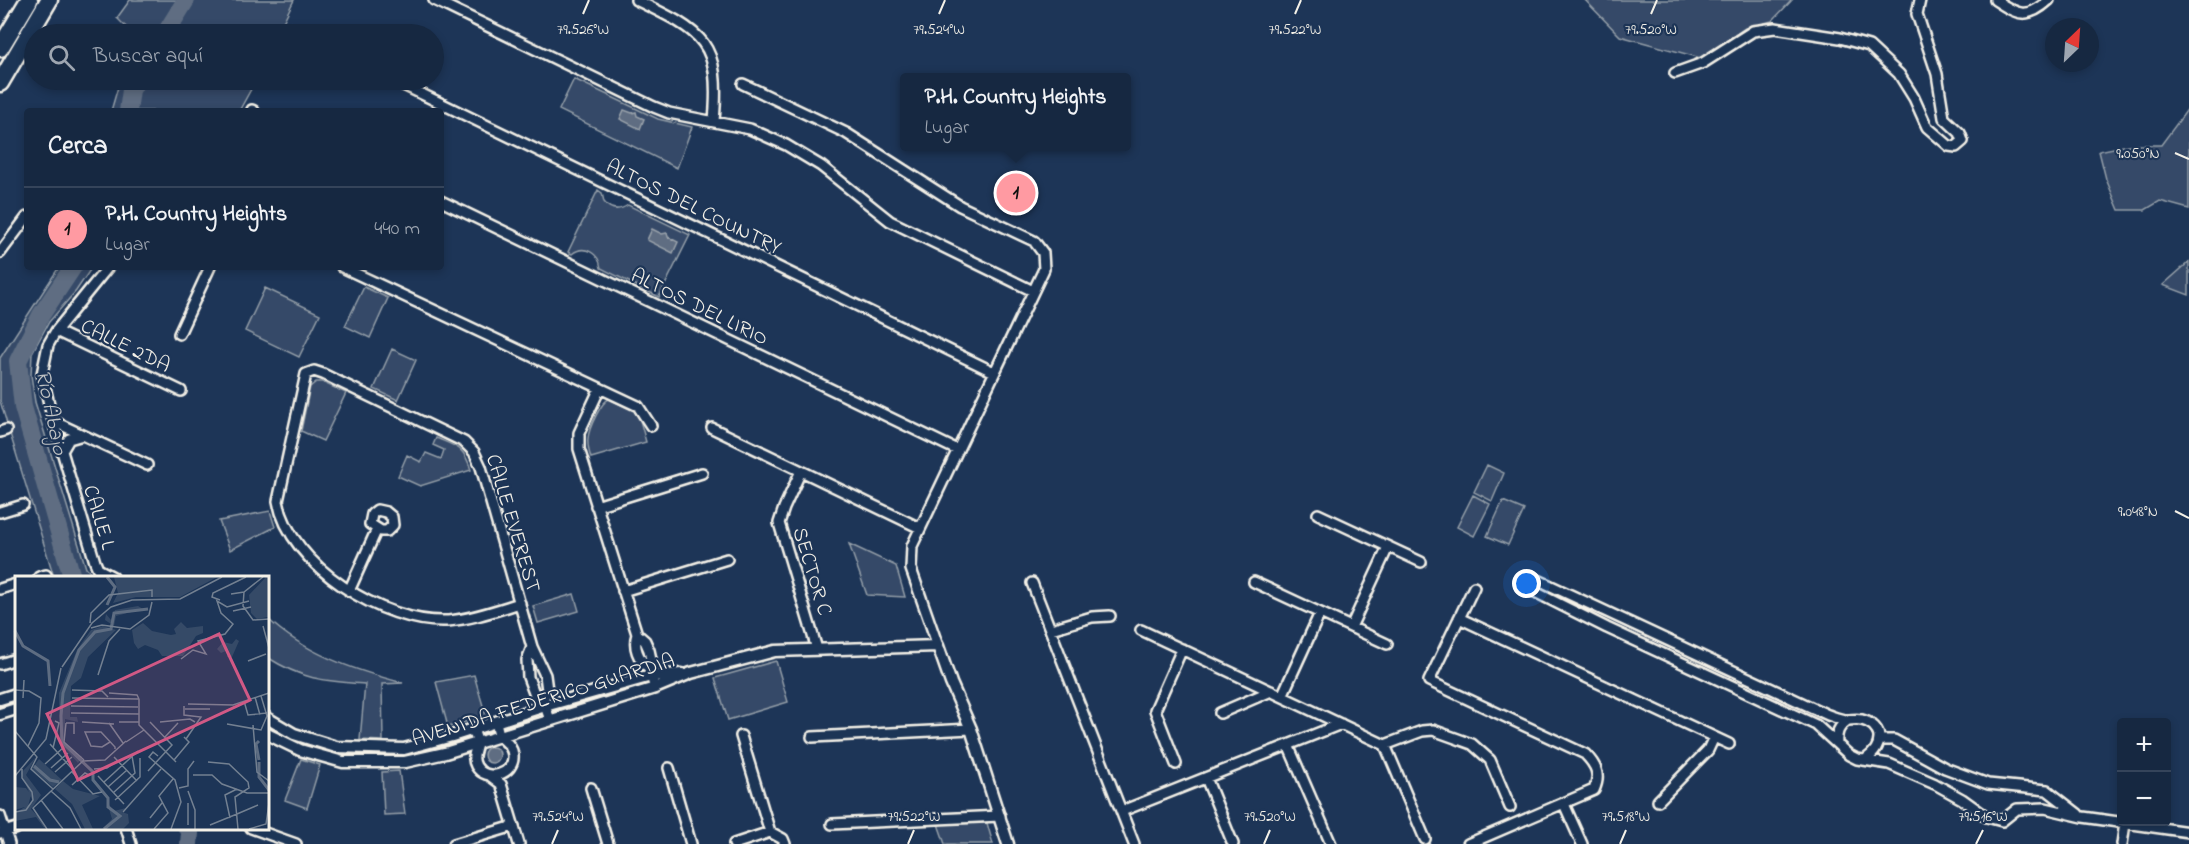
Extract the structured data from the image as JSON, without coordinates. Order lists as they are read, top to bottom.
{
  "streets": {
    "street": [
      "ALTOS DEL COUNTRY",
      "ALTOS DEL LIRIO",
      "CALLE 2DA",
      "CALLE L",
      "CALLE EVEREST",
      "SECTOR C",
      "AVENIDA FEDERICO GUARDIA"
    ]
  },
  "crossings": [
    ["CALLE 2DA", "CALLE L"],
    ["CALLE EVEREST", "AVENIDA FEDERICO GUARDIA"],
    ["SECTOR C", "AVENIDA FEDERICO GUARDIA"]
  ],
  "water": ["Río Abajo"],
  "north": "top right",
  "page": {
    "search": "Buscar aquí",
    "popup": ["P.H. Country Heights", "Lugar"],
    "heading": "Cerca",
    "pins": "1",
    "list": [
      {
        "mark": "1",
        "name": "P.H. Country Heights",
        "note": "Lugar",
        "value": "440 m"
      }
    ],
    "map_buttons": ["+", "−"]
  },
  "coordinates": [
    "79.526°W",
    "79.524°W",
    "79.522°W",
    "79.520°W",
    "9.050°N",
    "9.048°N",
    "79.518°W",
    "79.516°W"
  ]
}
